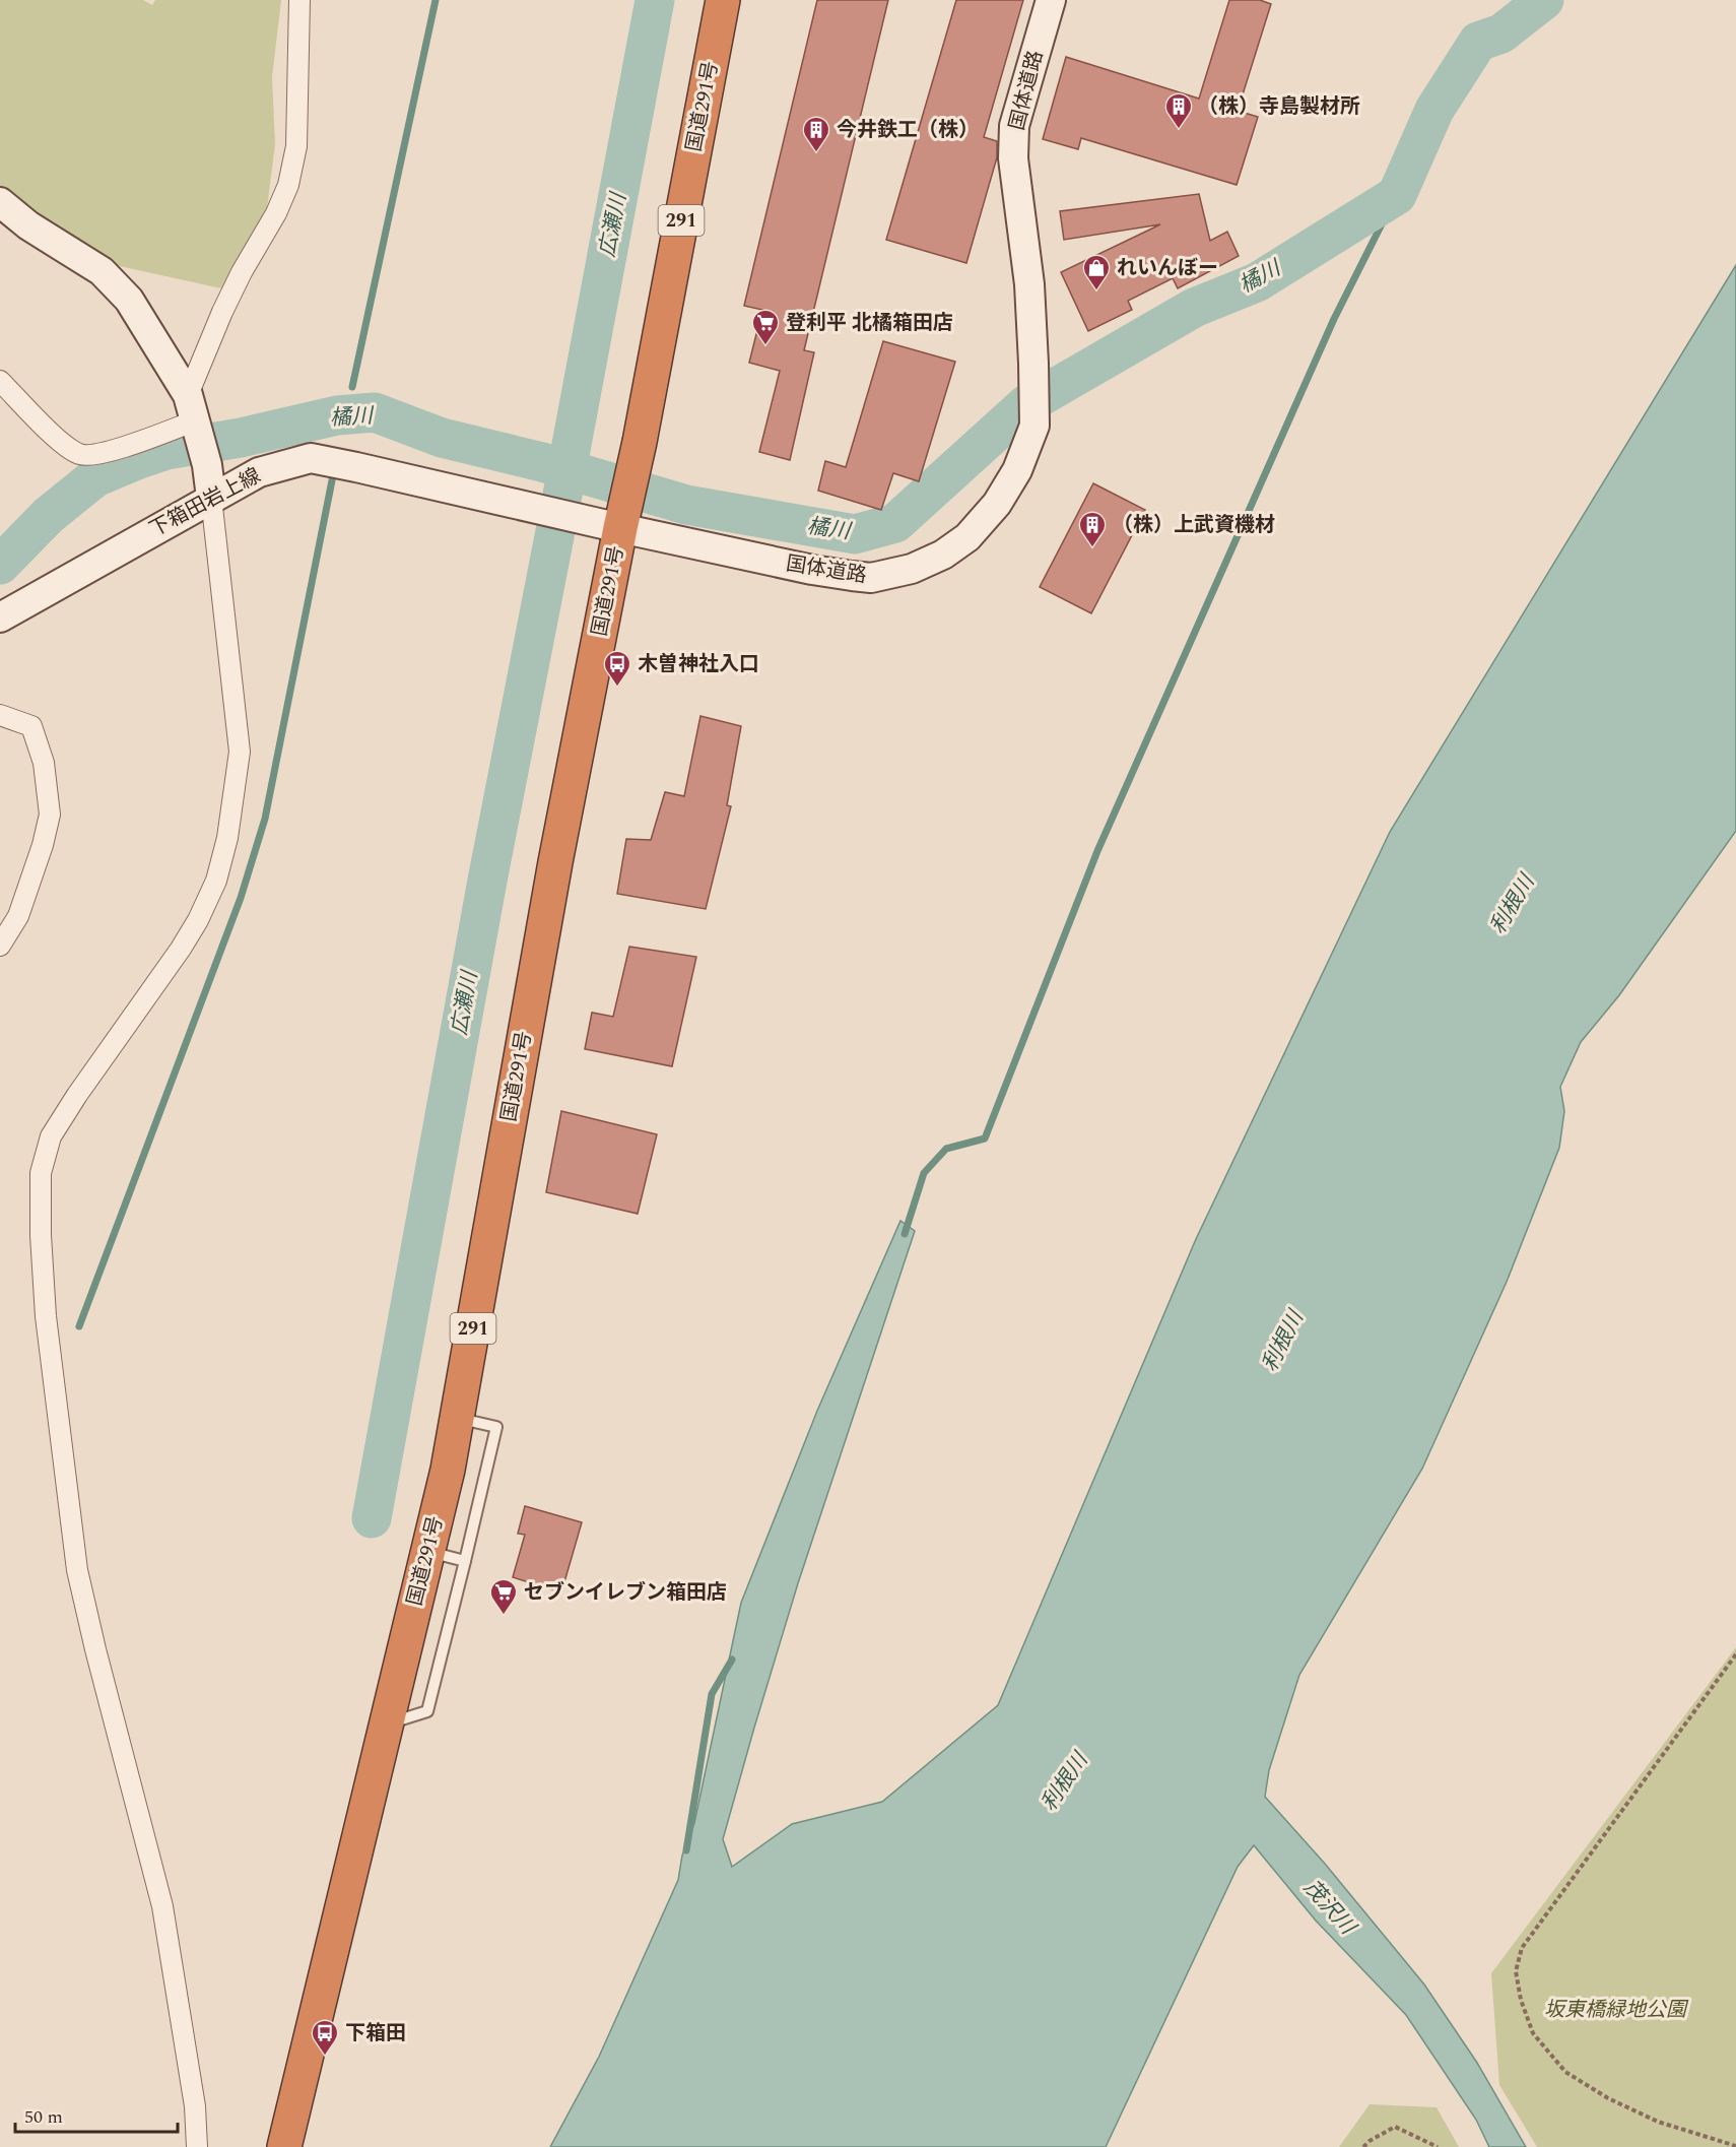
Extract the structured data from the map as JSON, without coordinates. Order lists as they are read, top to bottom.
{
  "streets": {
    "highway": ["国道291号", "291"],
    "street": ["国体道路", "下箱田岩上線"]
  },
  "crossings": [
    ["国体道路", "国道291号"],
    ["国体道路", "下箱田岩上線"],
    ["国道291号", "下箱田岩上線"]
  ],
  "water": [
    "広瀬川",
    "橘川",
    "利根川",
    "茂沢川"
  ],
  "parks": ["坂東橋緑地公園"],
  "places": {
    "building": ["（株）寺島製材所", "今井鉄工（株）", "（株）上武資機材"],
    "shop": ["れいんぼー"],
    "supermarket": ["登利平 北橘箱田店", "セブンイレブン箱田店"],
    "bus stop": ["木曽神社入口", "下箱田"]
  },
  "scale_bar": "50 m"
}
